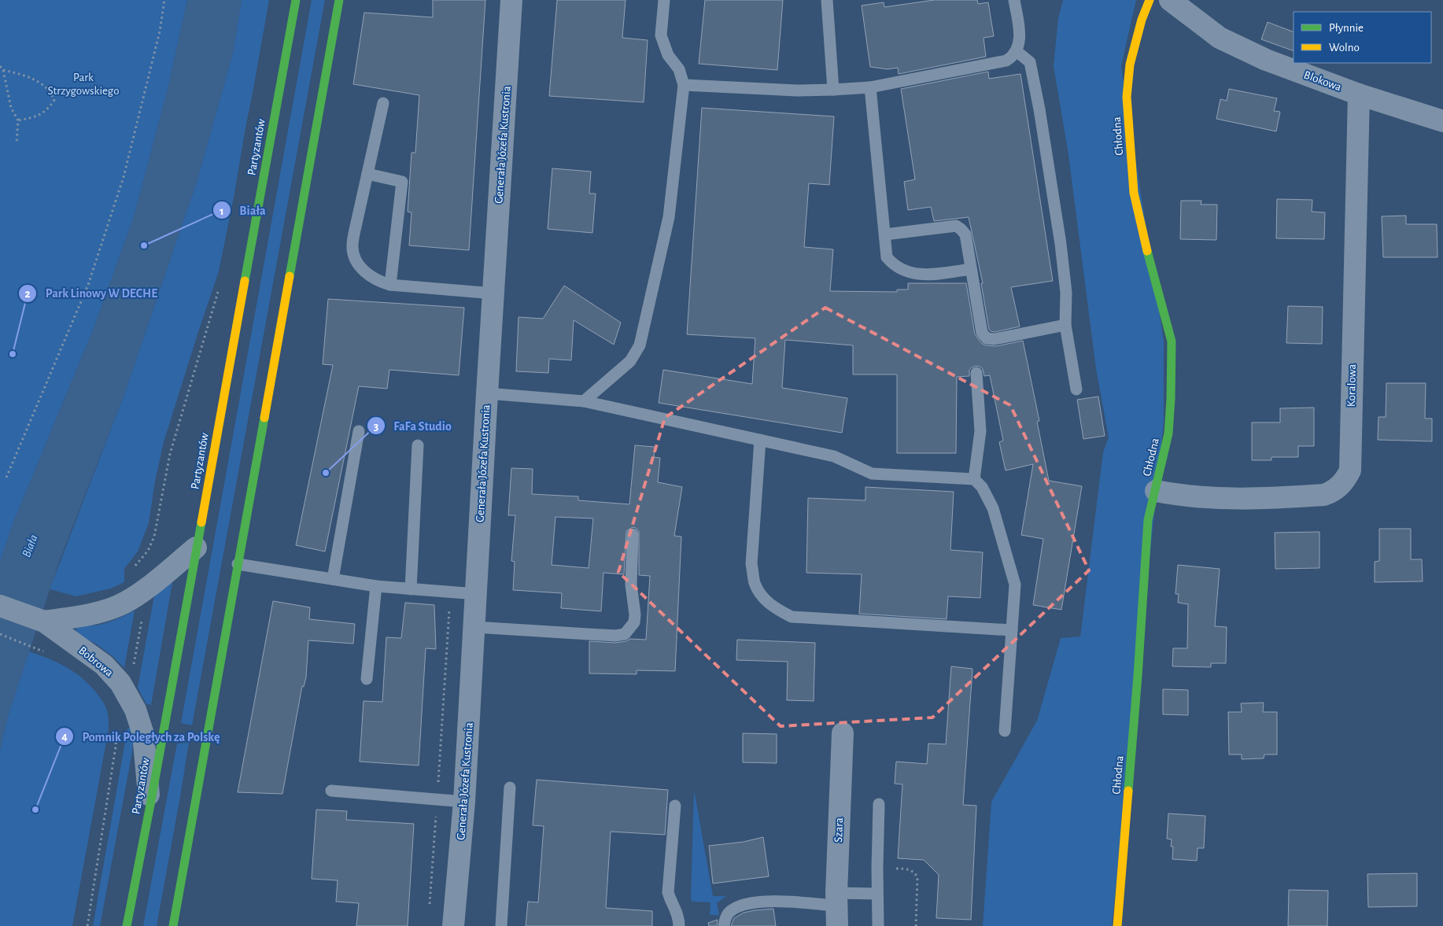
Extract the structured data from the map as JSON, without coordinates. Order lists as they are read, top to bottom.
{
  "streets": {
    "main road": ["Chłodna", "Partyzantów"],
    "street": [
      "Blokowa",
      "Generała Józefa Kustronia",
      "Koralowa",
      "Bobrowa",
      "Szara"
    ]
  },
  "crossings": [
    ["Blokowa", "Koralowa"],
    ["Chłodna", "Koralowa"],
    ["Partyzantów", "Bobrowa"]
  ],
  "water": ["Biała"],
  "parks": ["Park Strzygowskiego"],
  "places": [
    "Biała",
    "Park Linowy W DECHE",
    "FaFa Studio",
    "Pomnik Poległych za Polskę"
  ],
  "legend": ["Płynnie", "Wolno"]
}
